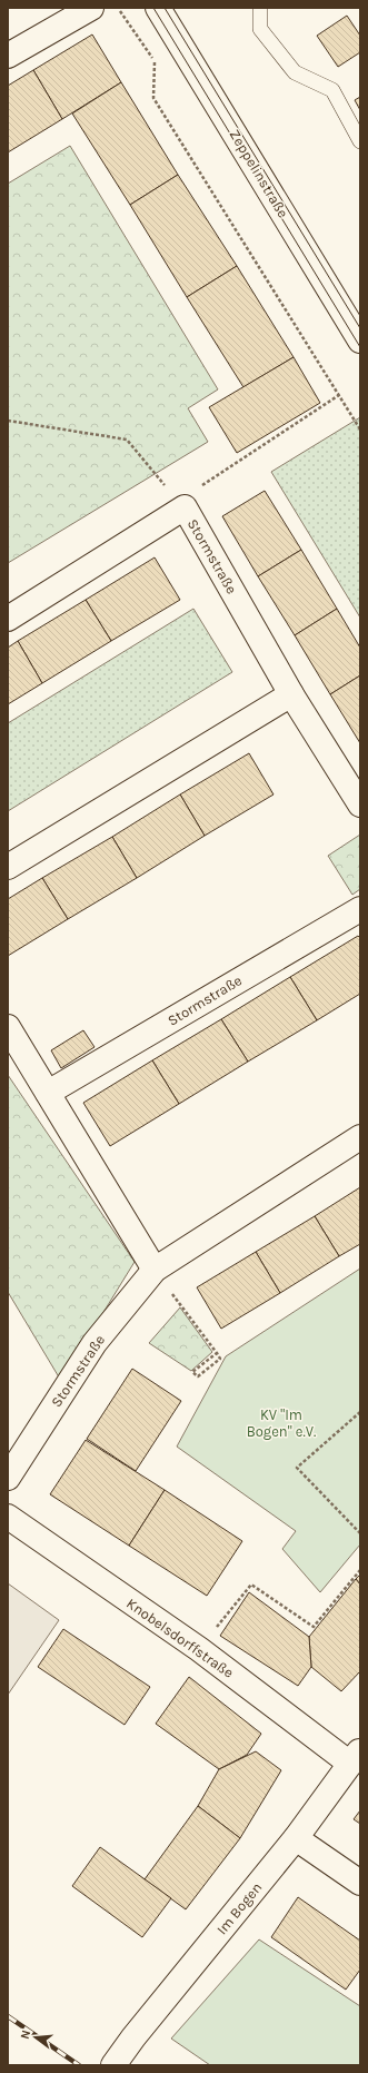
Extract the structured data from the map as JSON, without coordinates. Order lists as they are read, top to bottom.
{
  "streets": {
    "street": [
      "Zeppelinstraße",
      "Stormstraße",
      "Knobelsdorffstraße",
      "Im Bogen"
    ]
  },
  "crossings": [
    ["Knobelsdorffstraße", "Im Bogen"]
  ],
  "parks": ["KV \"Im Bogen\" e.V."],
  "north": "left"
}
